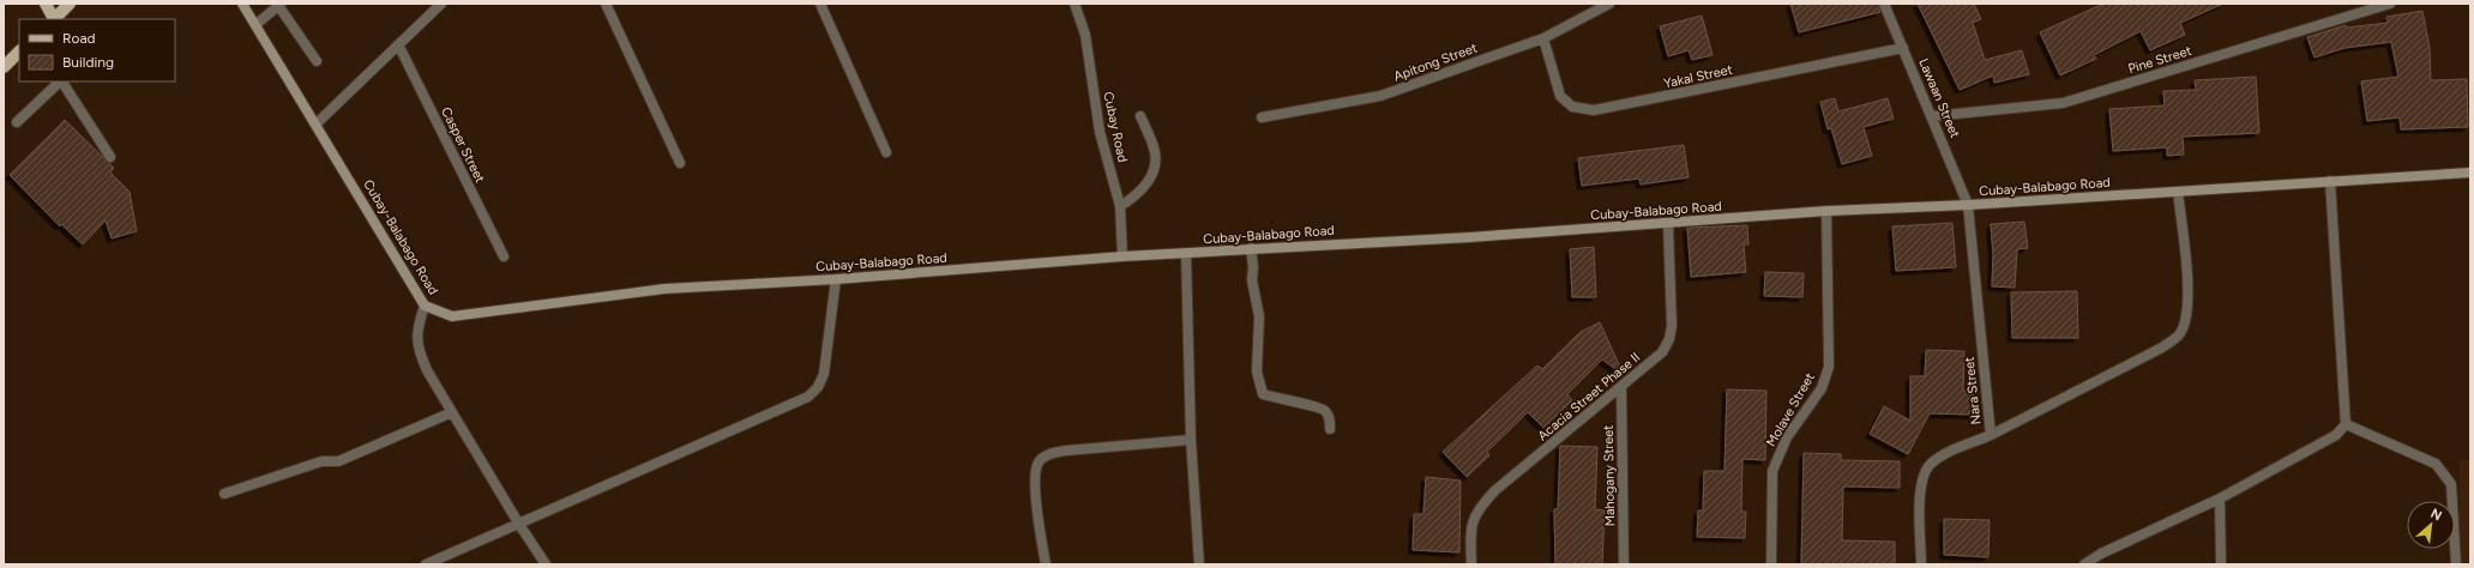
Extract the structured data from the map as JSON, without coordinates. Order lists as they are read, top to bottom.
{
  "streets": {
    "main road": ["Cubay-Balabago Road"],
    "street": [
      "Pine Street",
      "Apitong Street",
      "Yakal Street",
      "Lawaan Street",
      "Cubay Road",
      "Casper Street",
      "Nara Street",
      "Acacia Street Phase II",
      "Molave Street",
      "Mahogany Street"
    ]
  },
  "crossings": [
    ["Pine Street", "Lawaan Street"],
    ["Apitong Street", "Yakal Street"],
    ["Yakal Street", "Lawaan Street"],
    ["Lawaan Street", "Cubay-Balabago Road"],
    ["Lawaan Street", "Nara Street"],
    ["Cubay Road", "Cubay-Balabago Road"],
    ["Cubay-Balabago Road", "Nara Street"],
    ["Cubay-Balabago Road", "Acacia Street Phase II"],
    ["Cubay-Balabago Road", "Molave Street"],
    ["Acacia Street Phase II", "Mahogany Street"]
  ],
  "legend": ["Road", "Building"],
  "north": "top right"
}
